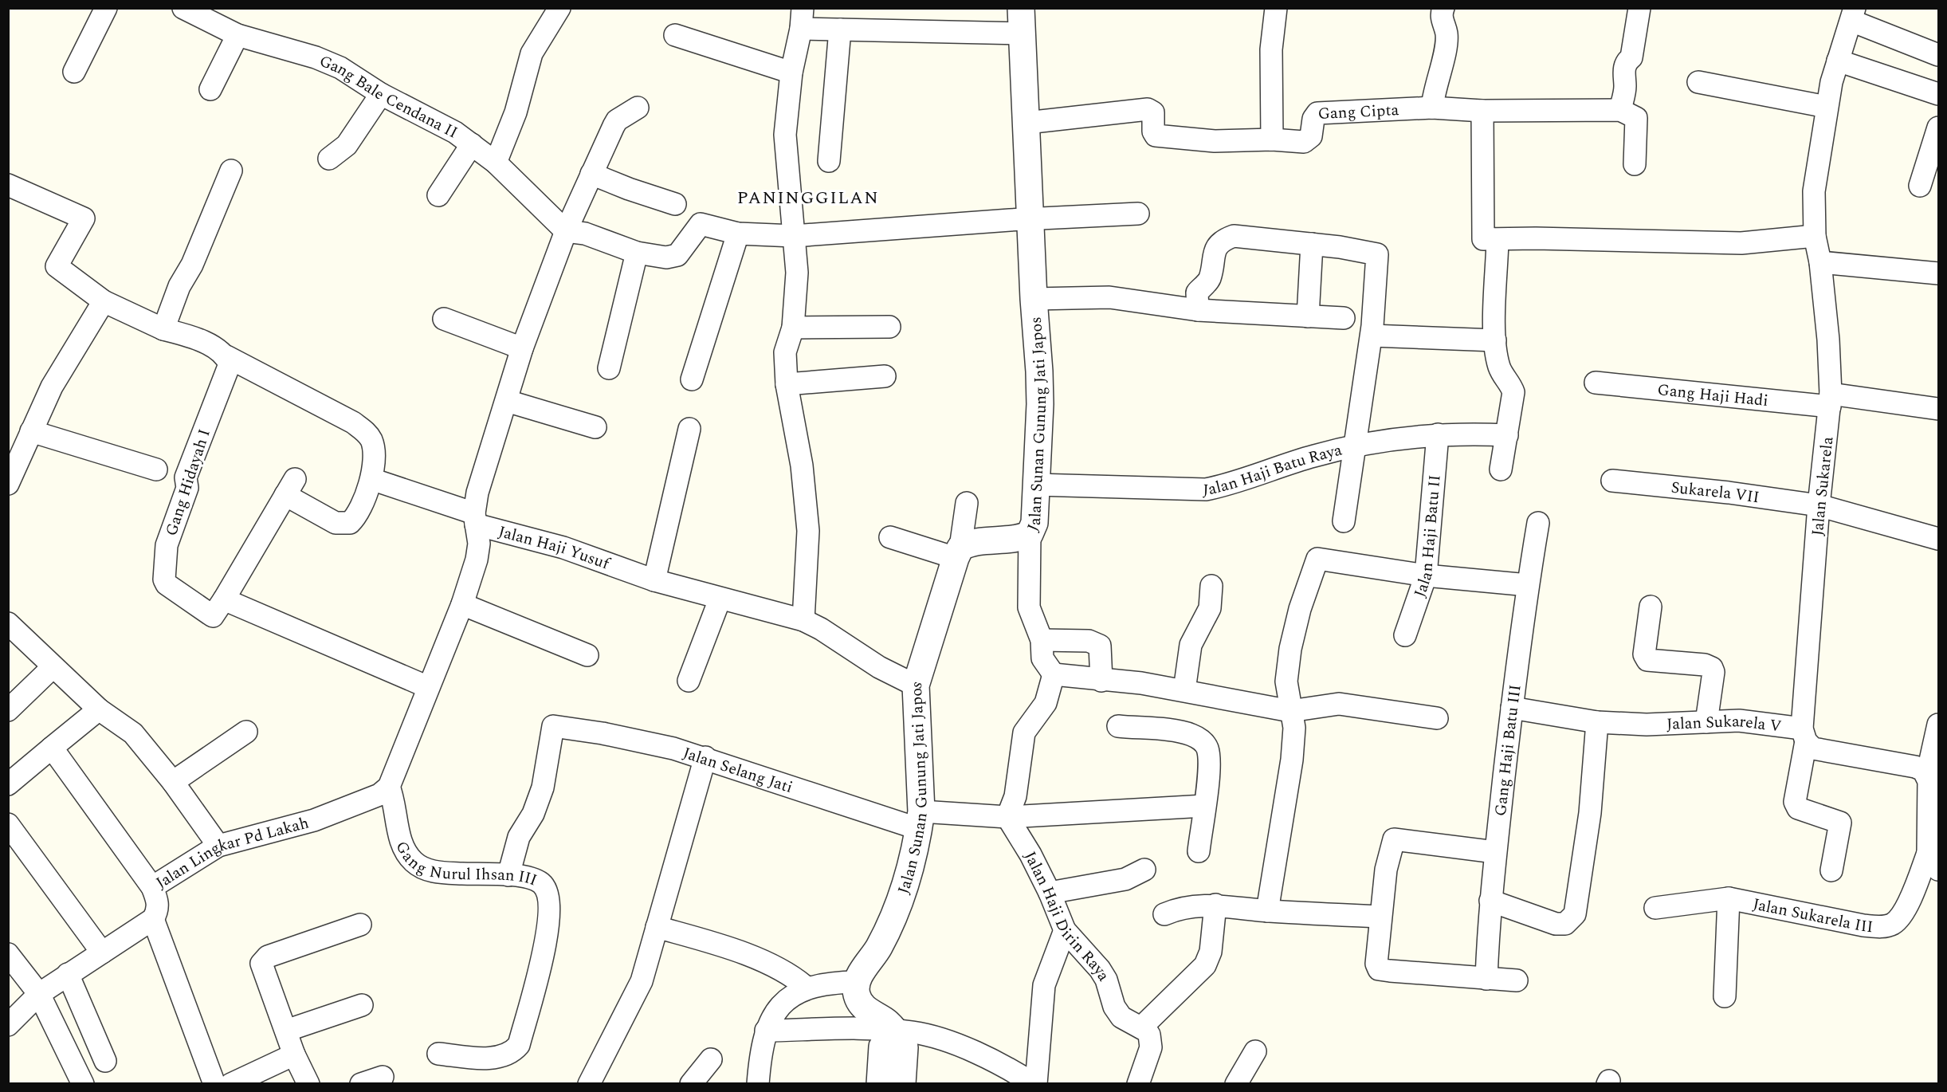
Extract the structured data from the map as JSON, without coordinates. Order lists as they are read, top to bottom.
{
  "streets": {
    "street": [
      "Gang Bale Cendana II",
      "Gang Cipta",
      "Gang Haji Hadi",
      "Jalan Sunan Gunung Jati Japos",
      "Jalan Haji Batu Raya",
      "Gang Hidayah I",
      "Jalan Sukarela",
      "Sukarela VII",
      "Jalan Haji Batu II",
      "Jalan Haji Yusuf",
      "Jalan Sukarela V",
      "Gang Haji Batu III",
      "Jalan Selang Jati",
      "Jalan Lingkar Pd Lakah",
      "Gang Nurul Ihsan III",
      "Jalan Sukarela III",
      "Jalan Haji Dirin Raya"
    ]
  },
  "crossings": [
    ["Gang Cipta", "Jalan Sunan Gunung Jati Japos"],
    ["Gang Haji Hadi", "Jalan Sukarela"],
    ["Jalan Sunan Gunung Jati Japos", "Jalan Haji Batu Raya"],
    ["Jalan Sunan Gunung Jati Japos", "Jalan Haji Yusuf"],
    ["Jalan Sunan Gunung Jati Japos", "Jalan Selang Jati"],
    ["Jalan Haji Batu Raya", "Jalan Haji Batu II"],
    ["Jalan Sukarela", "Sukarela VII"],
    ["Jalan Sukarela", "Jalan Sukarela V"],
    ["Jalan Sukarela V", "Gang Haji Batu III"],
    ["Jalan Selang Jati", "Gang Nurul Ihsan III"],
    ["Jalan Lingkar Pd Lakah", "Gang Nurul Ihsan III"]
  ],
  "districts": ["PANINGGILAN"]
}
